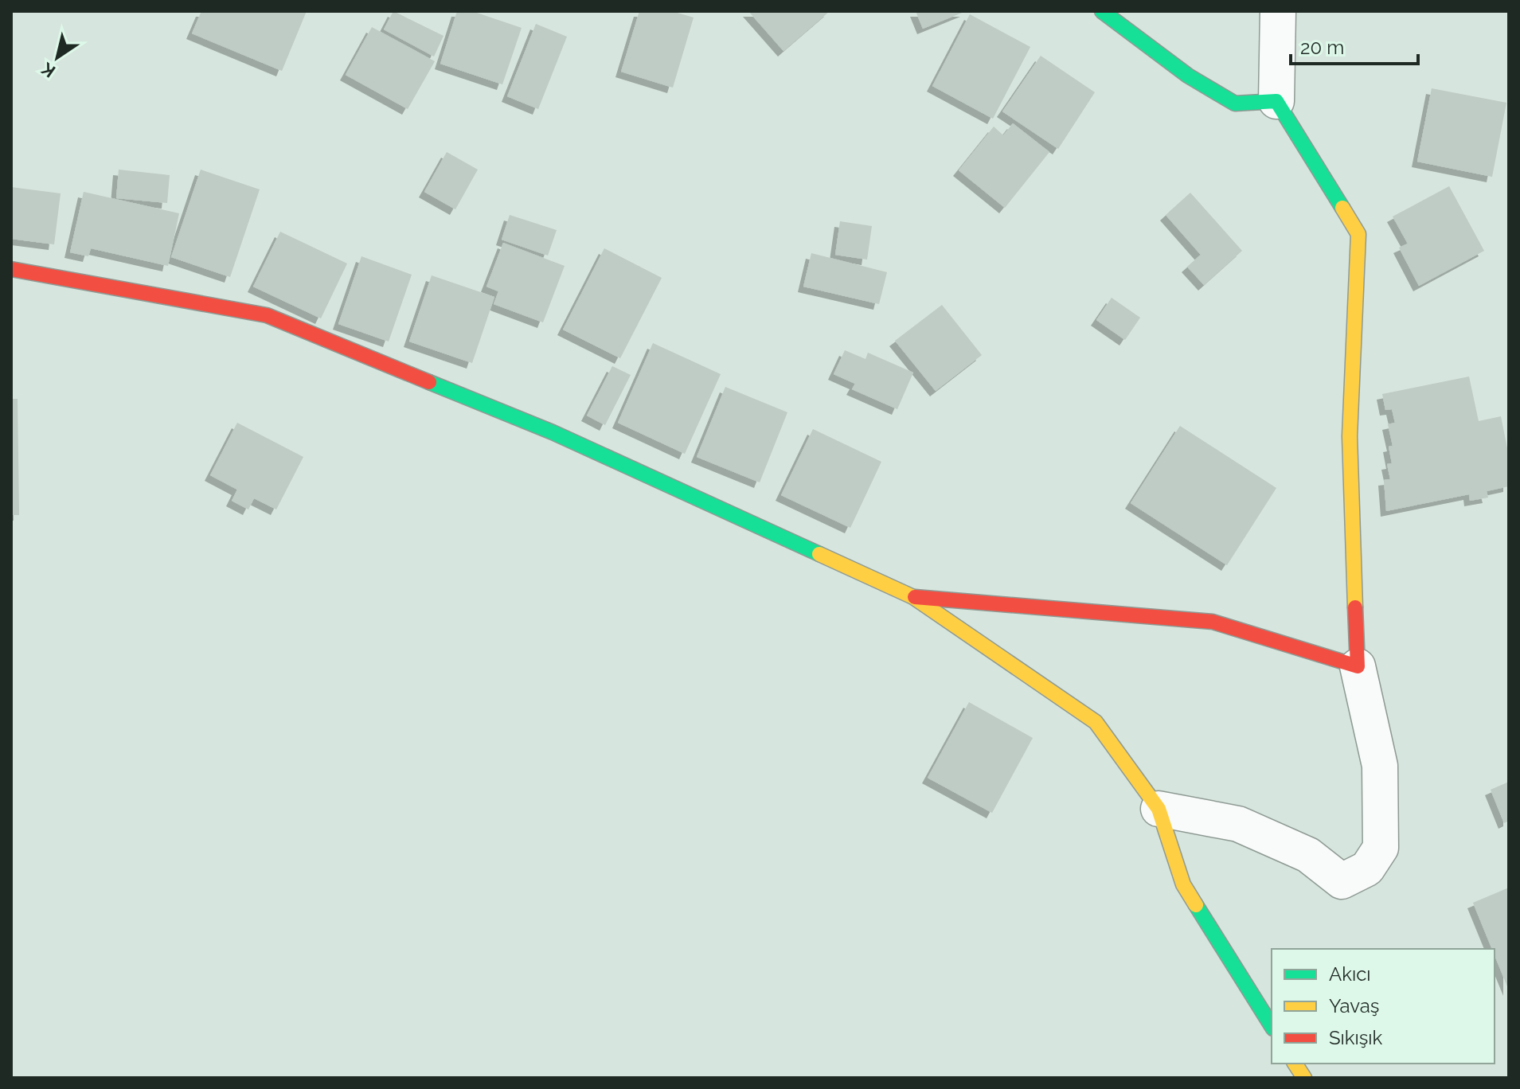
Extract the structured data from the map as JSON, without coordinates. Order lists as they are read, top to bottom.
{
  "legend": ["Akıcı", "Yavaş", "Sıkışık"],
  "scale_bar": "20 m",
  "north": "bottom left"
}
